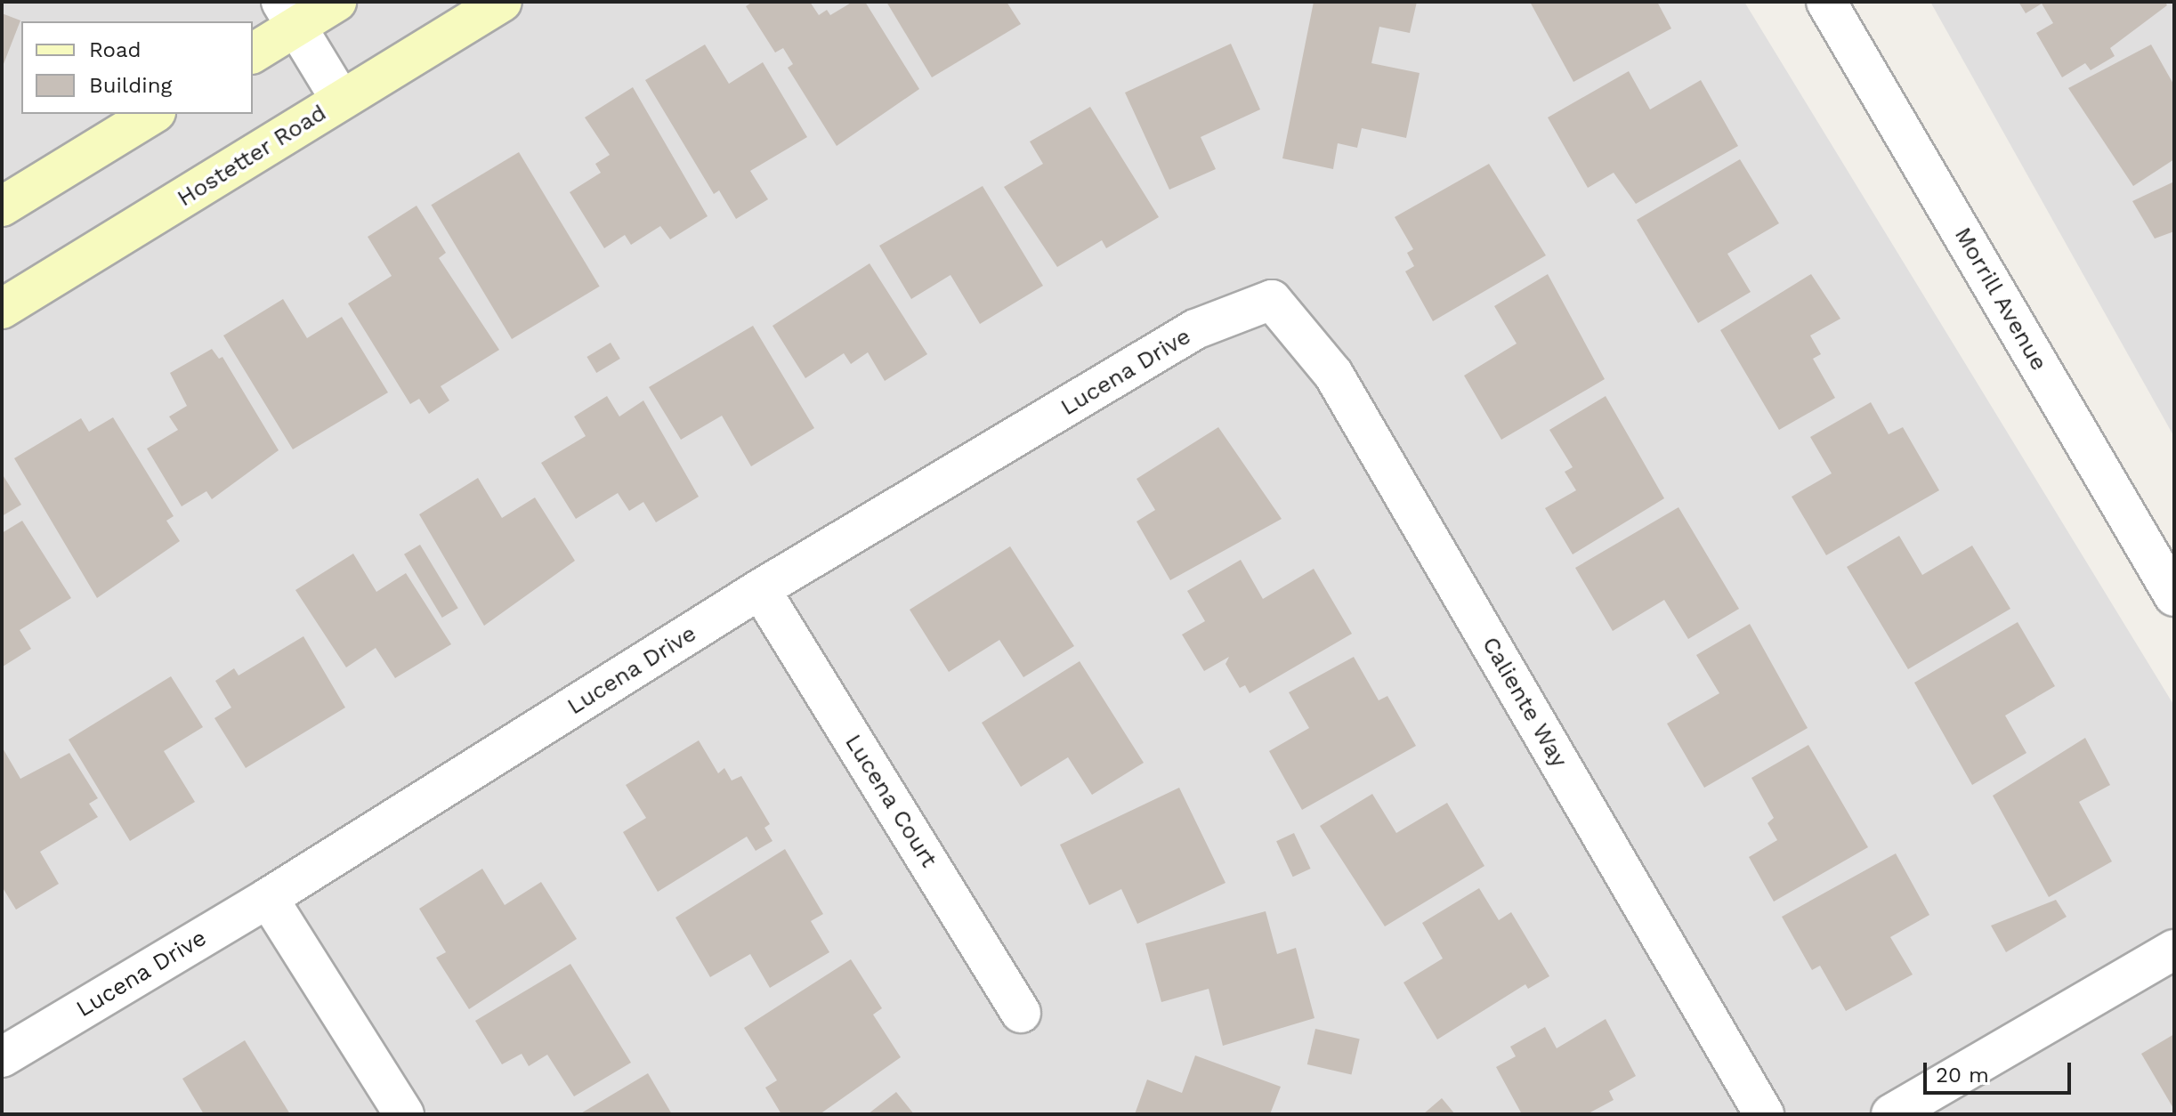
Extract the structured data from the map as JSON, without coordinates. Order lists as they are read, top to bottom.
{
  "streets": {
    "main road": ["Hostetter Road"],
    "street": [
      "Morrill Avenue",
      "Lucena Drive",
      "Caliente Way",
      "Lucena Court"
    ]
  },
  "crossings": [
    ["Lucena Drive", "Caliente Way"],
    ["Lucena Drive", "Lucena Court"]
  ],
  "legend": ["Road", "Building"],
  "scale_bar": "20 m"
}
